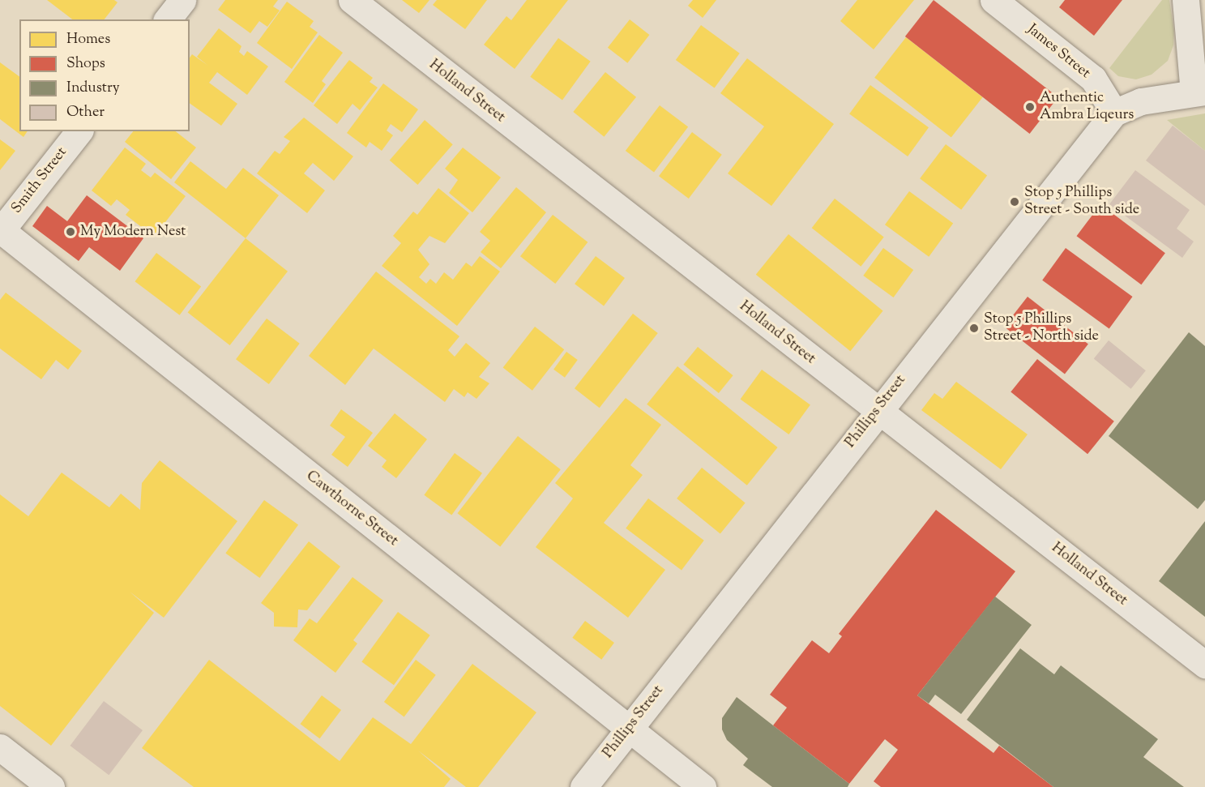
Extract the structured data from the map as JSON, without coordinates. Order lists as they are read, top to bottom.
{
  "streets": {
    "street": [
      "James Street",
      "Holland Street",
      "Smith Street",
      "Phillips Street",
      "Cawthorne Street"
    ]
  },
  "crossings": [
    ["James Street", "Phillips Street"],
    ["Holland Street", "Phillips Street"],
    ["Smith Street", "Cawthorne Street"],
    ["Phillips Street", "Cawthorne Street"]
  ],
  "places": [
    "Authentic Ambra Liqeurs",
    "Stop 5 Phillips Street - South side",
    "My Modern Nest",
    "Stop 5 Phillips Street - North side"
  ],
  "legend": [
    "Homes",
    "Shops",
    "Industry",
    "Other"
  ]
}
